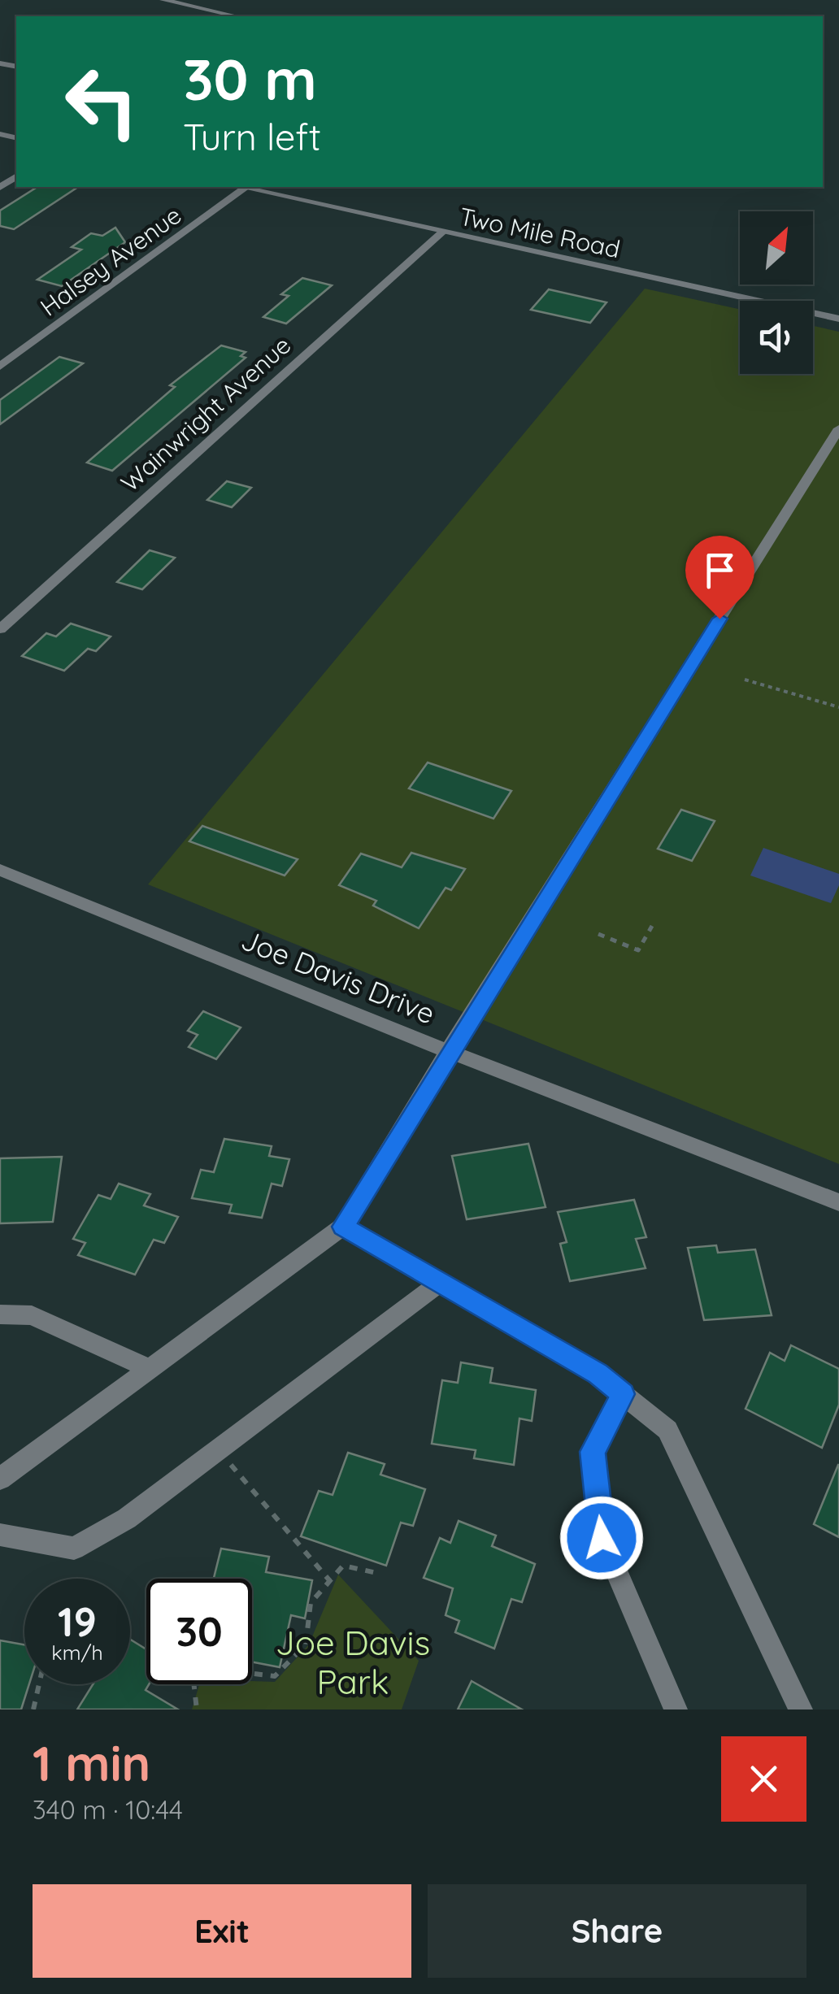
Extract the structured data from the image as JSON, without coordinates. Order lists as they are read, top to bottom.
{
  "streets": {
    "street": [
      "Two Mile Road",
      "Halsey Avenue",
      "Wainwright Avenue",
      "Joe Davis Drive"
    ]
  },
  "crossings": [
    ["Two Mile Road", "Halsey Avenue"],
    ["Two Mile Road", "Wainwright Avenue"]
  ],
  "parks": ["Joe Davis Park"],
  "north": "top right",
  "page": {
    "turn": ["30 m", "Turn left"],
    "speed": "19 km/h",
    "limit": "30",
    "heading": ["1 min", "340 m · 10:44"],
    "buttons": ["Exit", "Share"]
  }
}
